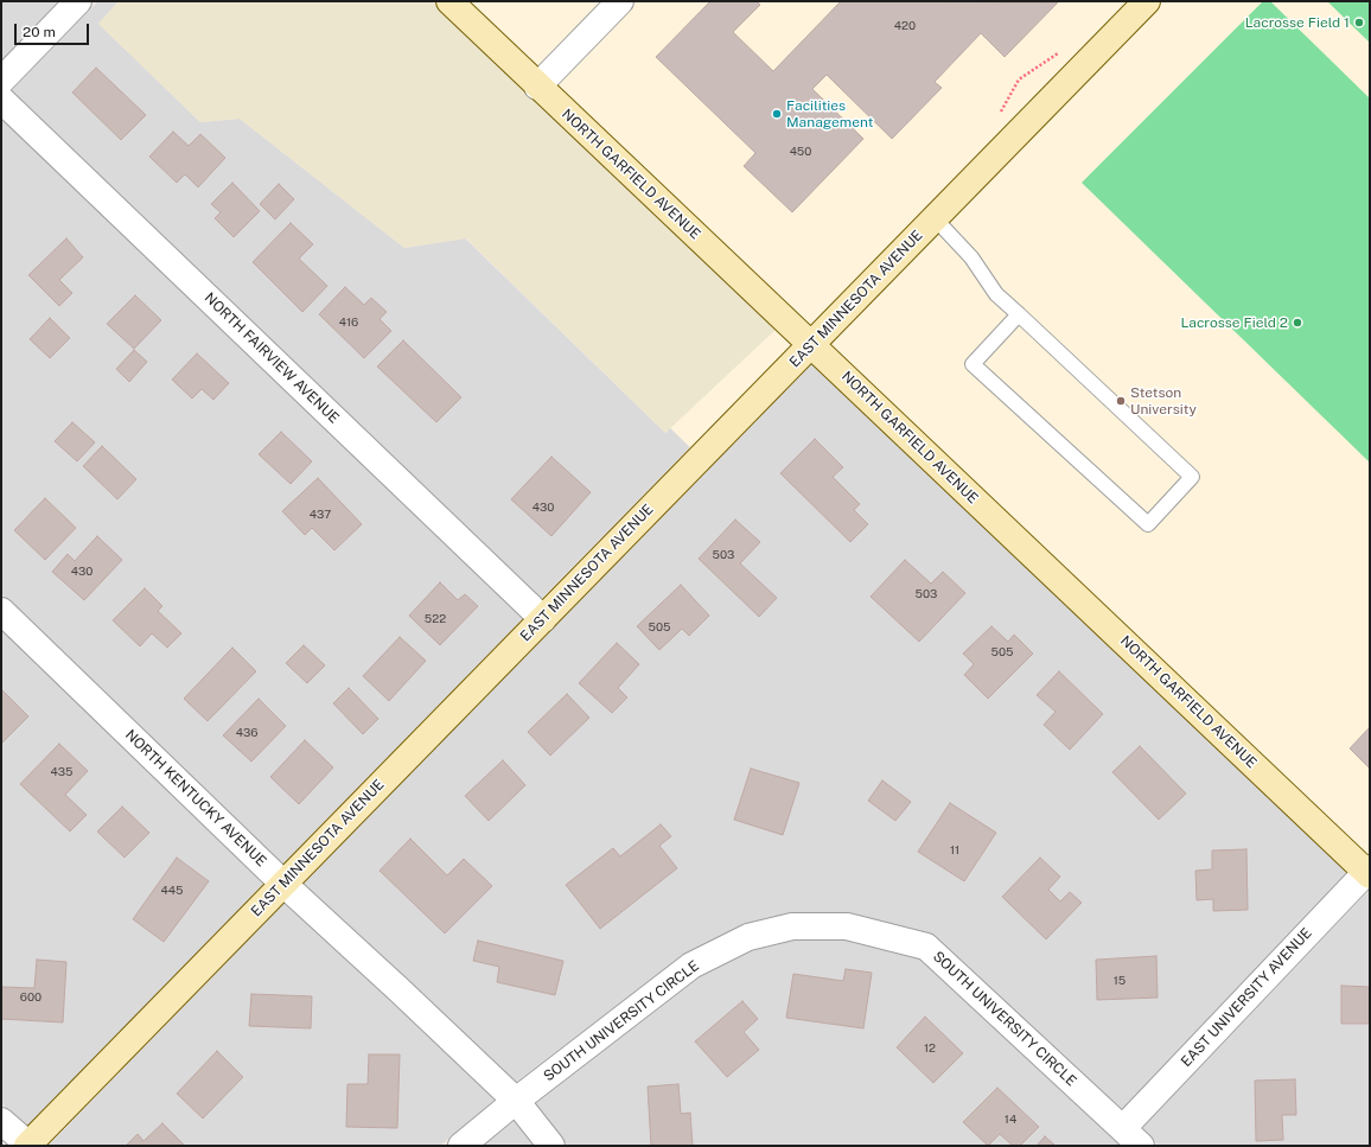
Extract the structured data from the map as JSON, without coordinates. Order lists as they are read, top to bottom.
{
  "streets": {
    "street": [
      "NORTH GARFIELD AVENUE",
      "EAST MINNESOTA AVENUE",
      "NORTH FAIRVIEW AVENUE",
      "NORTH KENTUCKY AVENUE",
      "EAST UNIVERSITY AVENUE",
      "SOUTH UNIVERSITY CIRCLE"
    ]
  },
  "crossings": [
    ["NORTH GARFIELD AVENUE", "EAST MINNESOTA AVENUE"],
    ["NORTH GARFIELD AVENUE", "EAST UNIVERSITY AVENUE"],
    ["EAST MINNESOTA AVENUE", "NORTH FAIRVIEW AVENUE"],
    ["EAST MINNESOTA AVENUE", "NORTH KENTUCKY AVENUE"],
    ["NORTH KENTUCKY AVENUE", "SOUTH UNIVERSITY CIRCLE"],
    ["EAST UNIVERSITY AVENUE", "SOUTH UNIVERSITY CIRCLE"]
  ],
  "places": [
    "Lacrosse Field 1",
    "Facilities Management",
    "Lacrosse Field 2",
    "Stetson University"
  ],
  "house_numbers": [
    "420",
    "450",
    "416",
    "430",
    "437",
    "503",
    "430",
    "503",
    "522",
    "505",
    "505",
    "436",
    "435",
    "11",
    "445",
    "15",
    "600",
    "12",
    "14"
  ],
  "scale_bar": "20 m"
}
